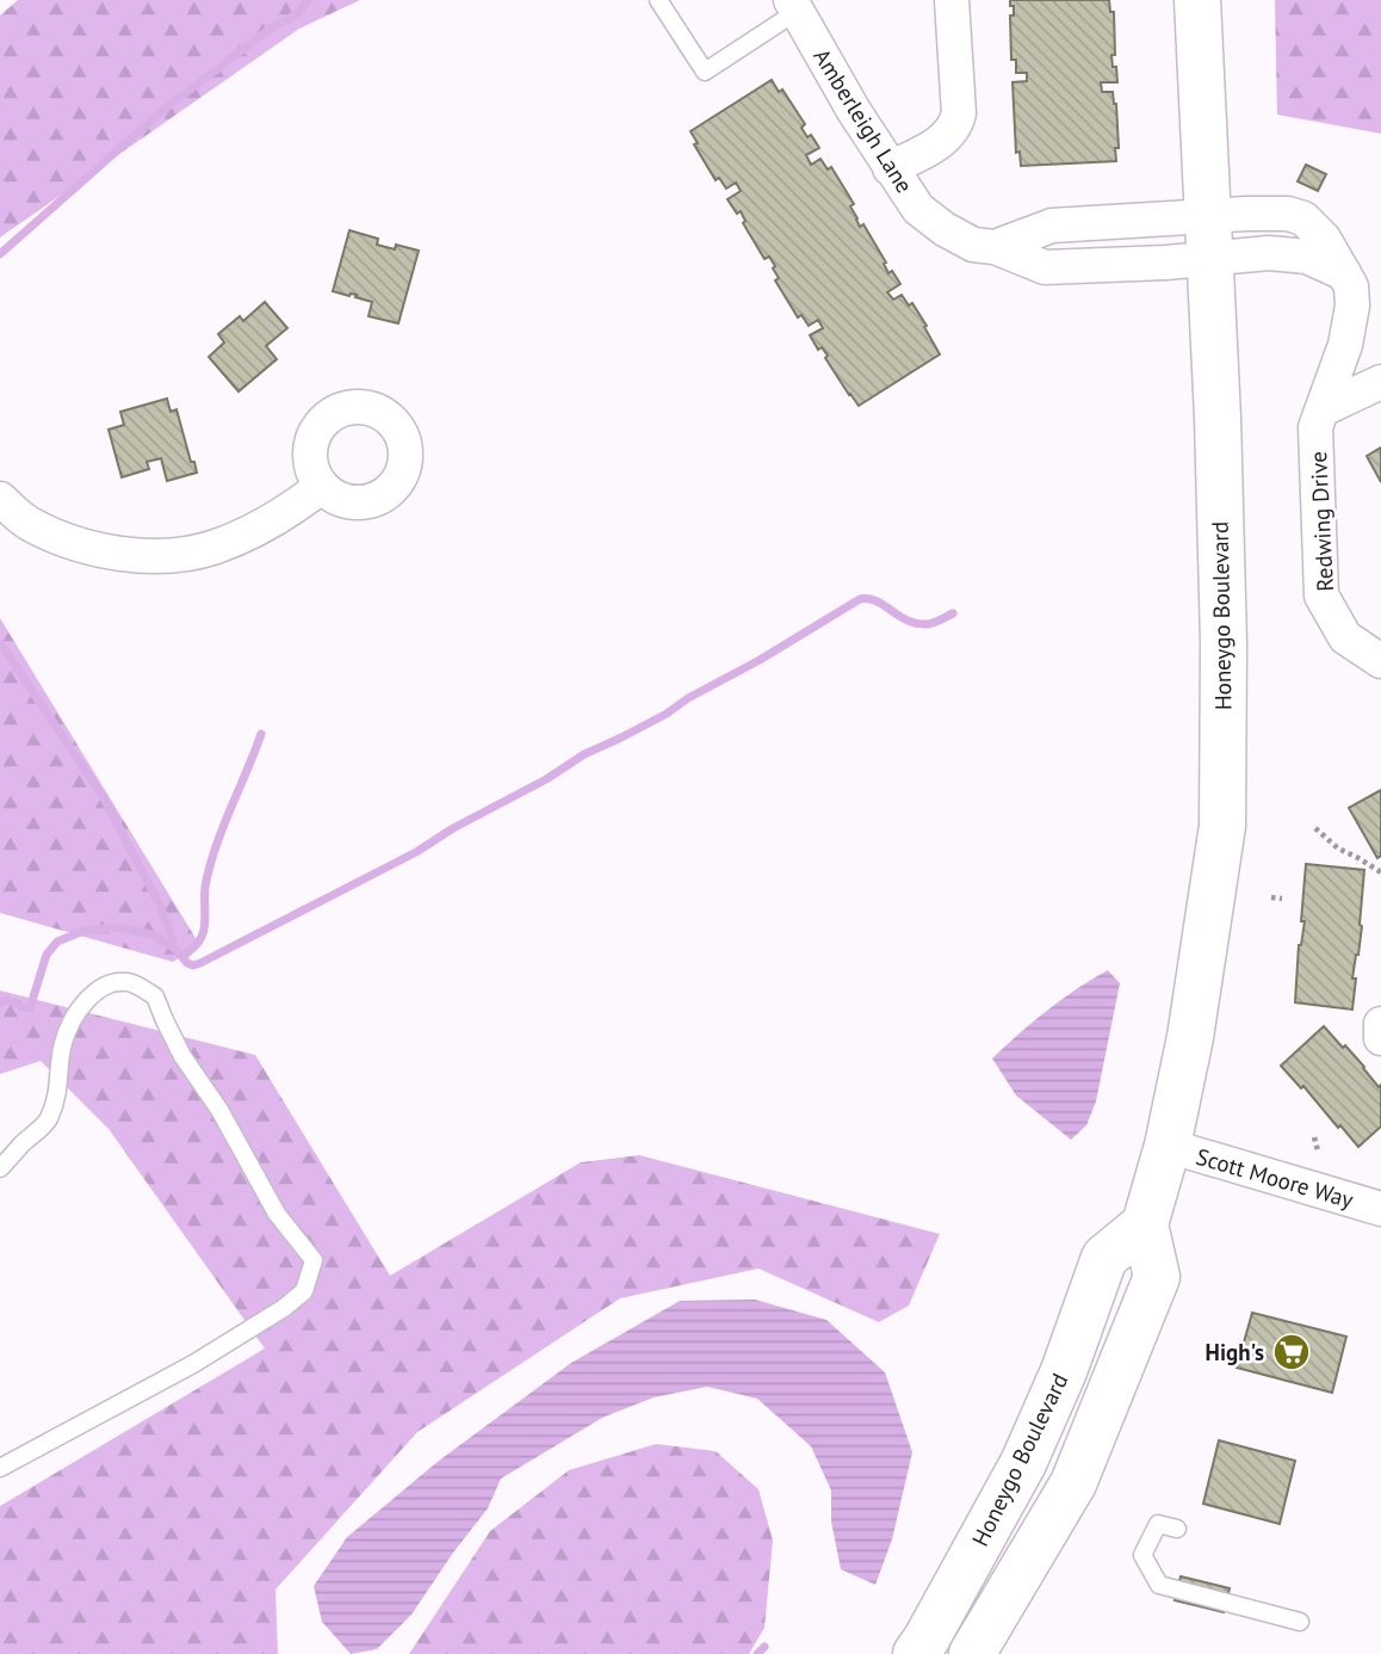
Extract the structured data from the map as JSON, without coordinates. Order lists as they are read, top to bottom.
{
  "streets": {
    "main road": ["Honeygo Boulevard"],
    "street": ["Amberleigh Lane", "Redwing Drive", "Scott Moore Way"]
  },
  "crossings": [
    ["Amberleigh Lane", "Redwing Drive"],
    ["Amberleigh Lane", "Honeygo Boulevard"],
    ["Redwing Drive", "Honeygo Boulevard"],
    ["Honeygo Boulevard", "Scott Moore Way"]
  ],
  "places": {
    "supermarket": ["High's"]
  }
}
